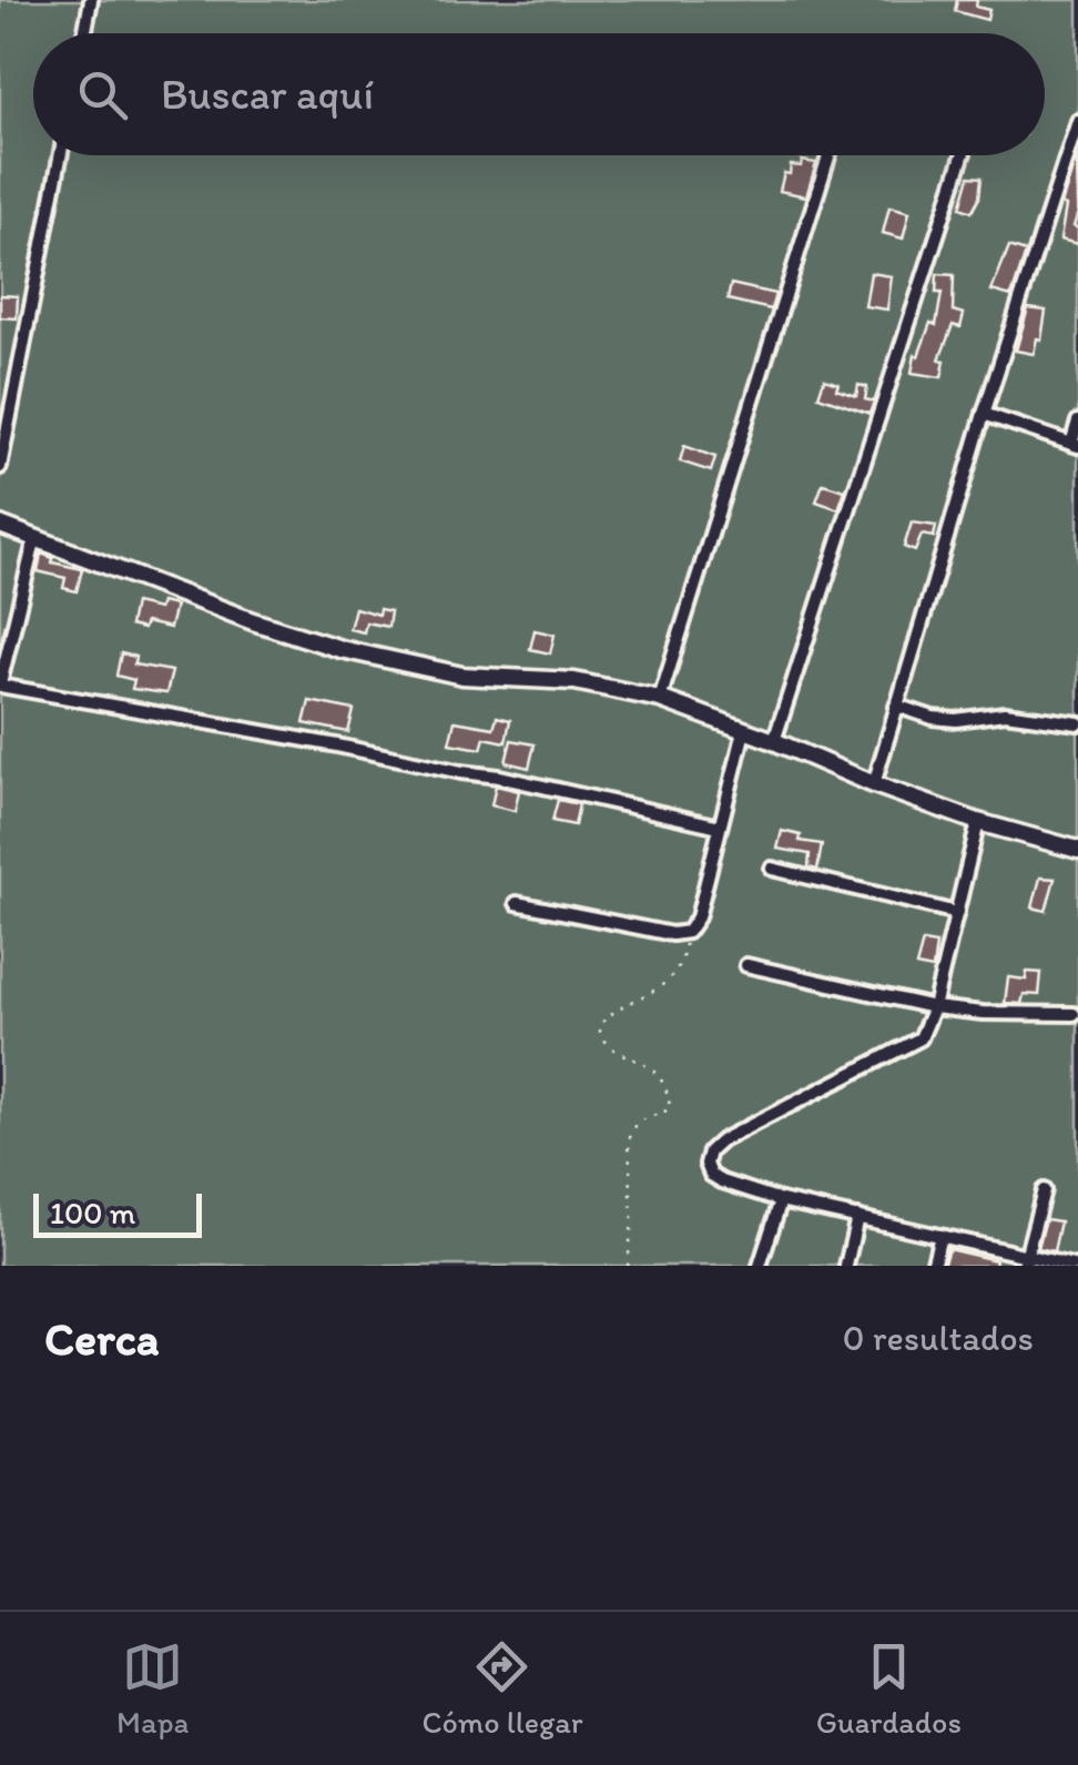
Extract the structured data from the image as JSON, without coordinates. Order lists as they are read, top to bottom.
{
  "scale_bar": "100 m",
  "page": {
    "search": "Buscar aquí",
    "scale": "100 m",
    "heading": ["Cerca", "0 resultados"],
    "nav": ["Mapa", "Cómo llegar", "Guardados"]
  }
}
